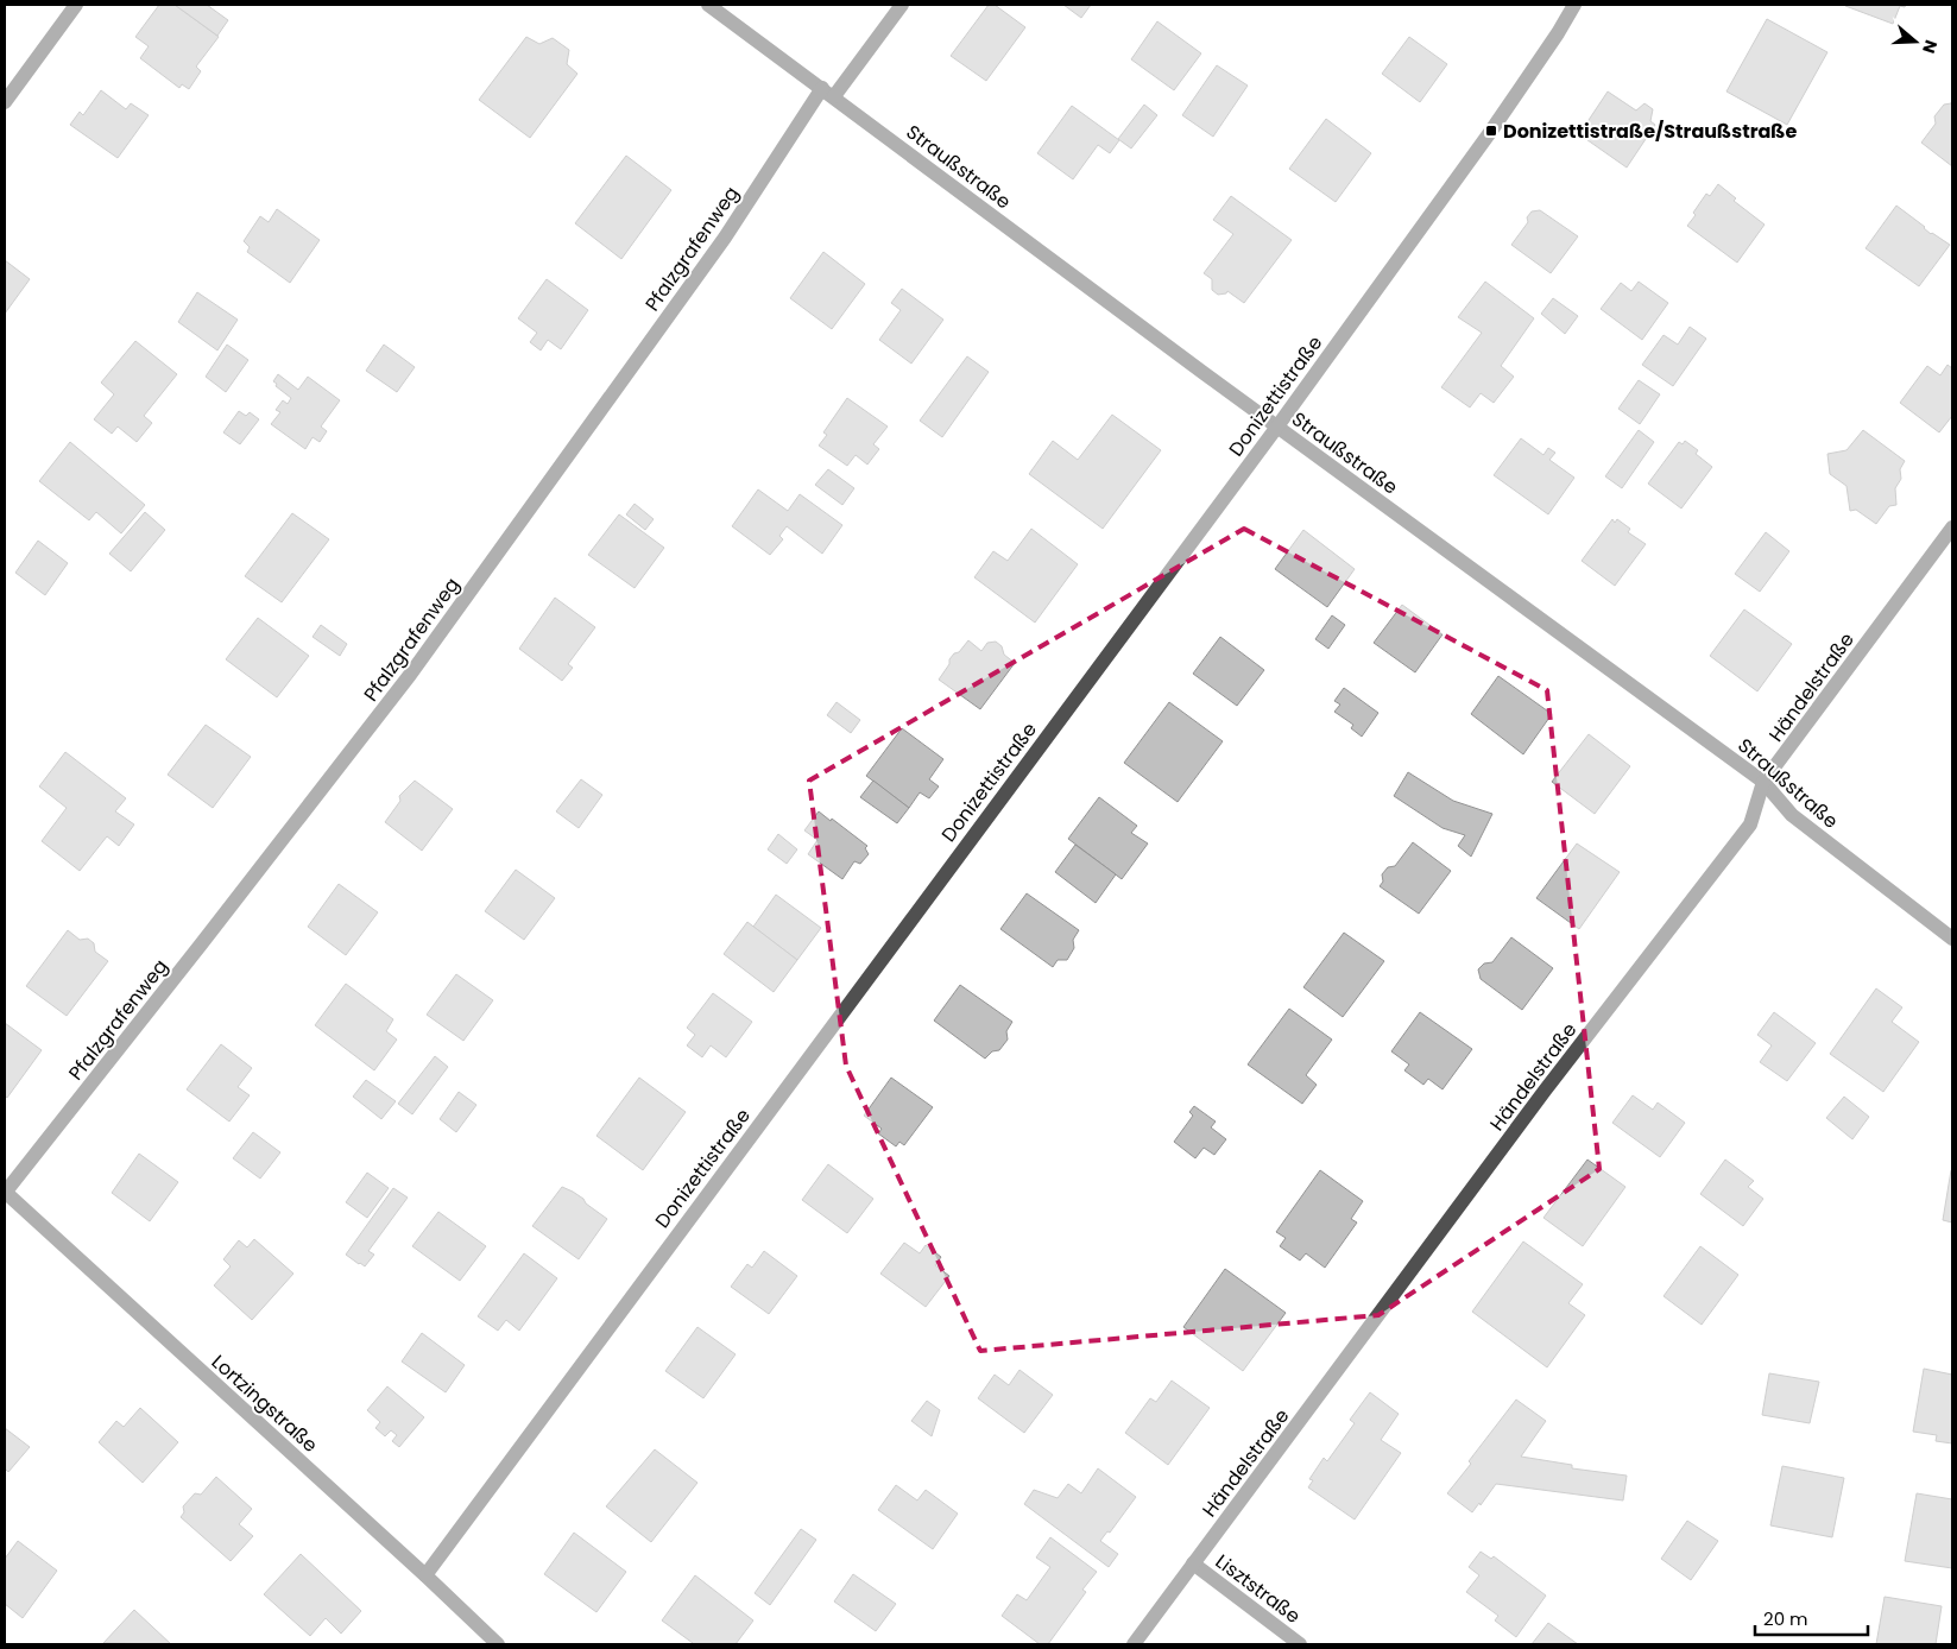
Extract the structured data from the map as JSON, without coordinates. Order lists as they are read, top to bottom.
{
  "streets": {
    "street": [
      "Straußstraße",
      "Pfalzgrafenweg",
      "Donizettistraße",
      "Händelstraße",
      "Lortzingstraße",
      "Lisztstraße"
    ]
  },
  "crossings": [
    ["Straußstraße", "Pfalzgrafenweg"],
    ["Straußstraße", "Donizettistraße"],
    ["Straußstraße", "Händelstraße"],
    ["Pfalzgrafenweg", "Lortzingstraße"],
    ["Donizettistraße", "Lortzingstraße"],
    ["Händelstraße", "Lisztstraße"]
  ],
  "places": {
    "transit": ["Donizettistraße/Straußstraße"]
  },
  "scale_bar": "20 m",
  "north": "right"
}
